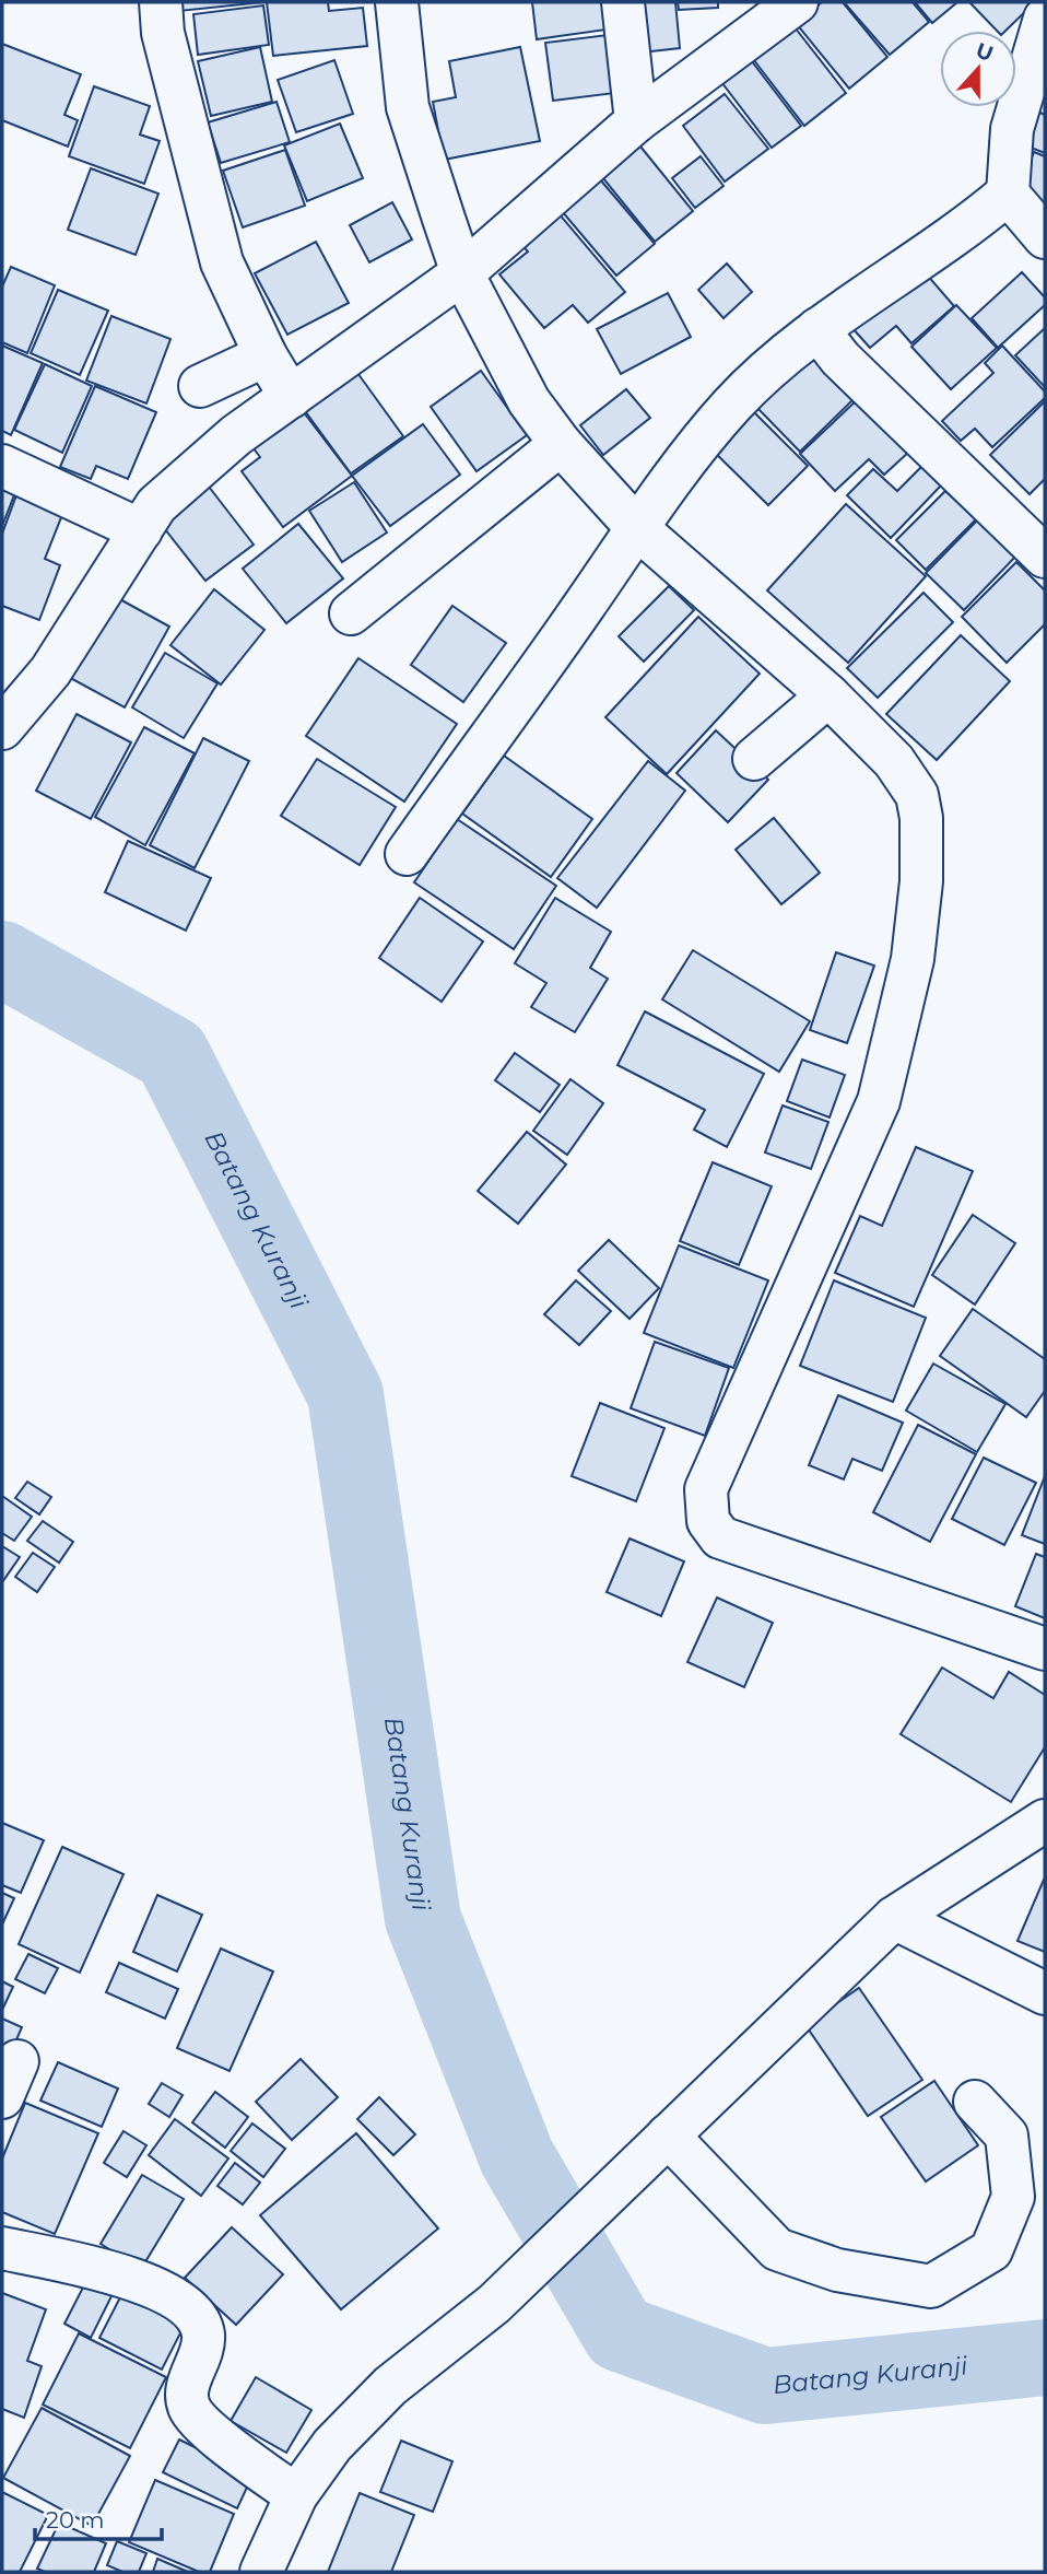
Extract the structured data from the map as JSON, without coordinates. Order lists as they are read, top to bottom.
{
  "water": ["Batang Kuranji"],
  "scale_bar": "20 m",
  "north": "top"
}
